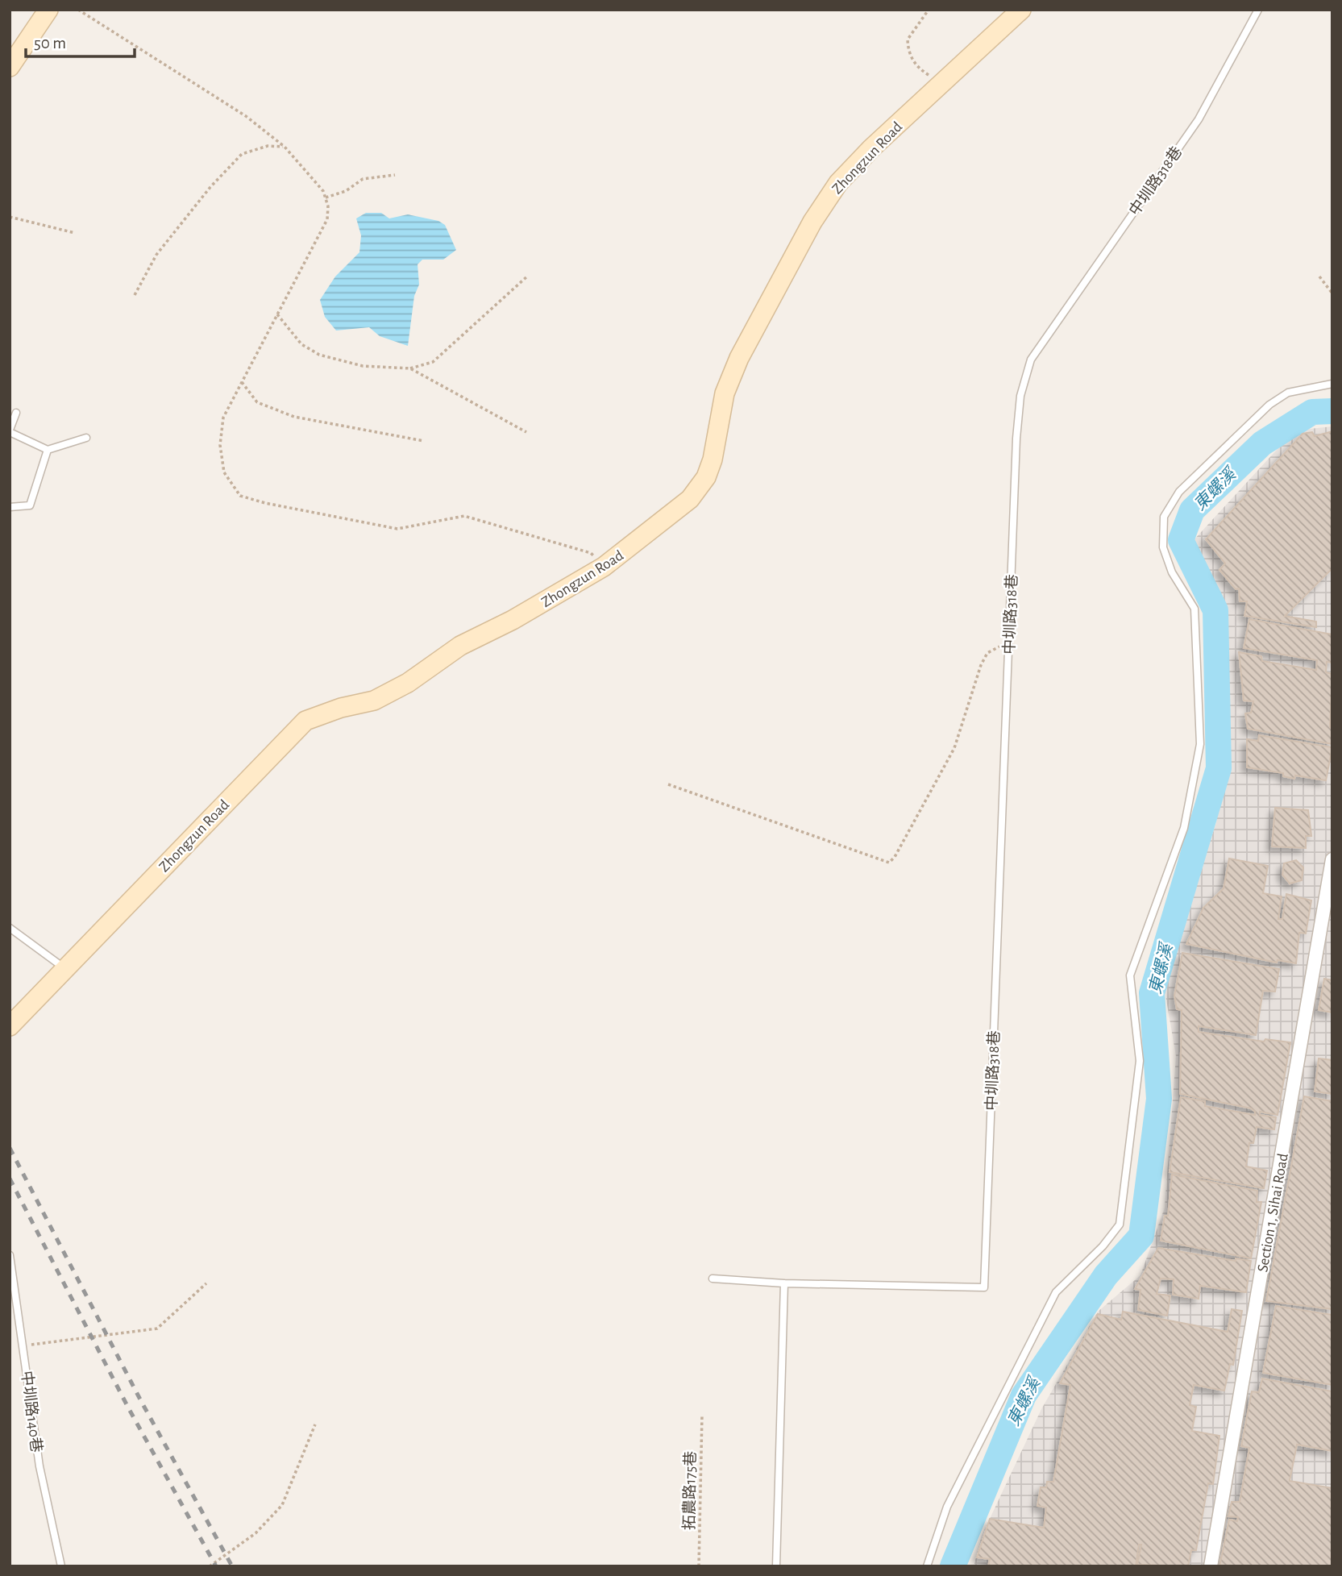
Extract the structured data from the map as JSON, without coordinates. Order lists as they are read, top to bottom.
{
  "streets": {
    "street": ["Zhongzun Road", "Section 1, Sihai Road"],
    "lane": ["中圳路318巷", "中圳路140巷"],
    "path": ["拓農路175巷"]
  },
  "water": ["東螺溪"],
  "scale_bar": "50 m"
}
